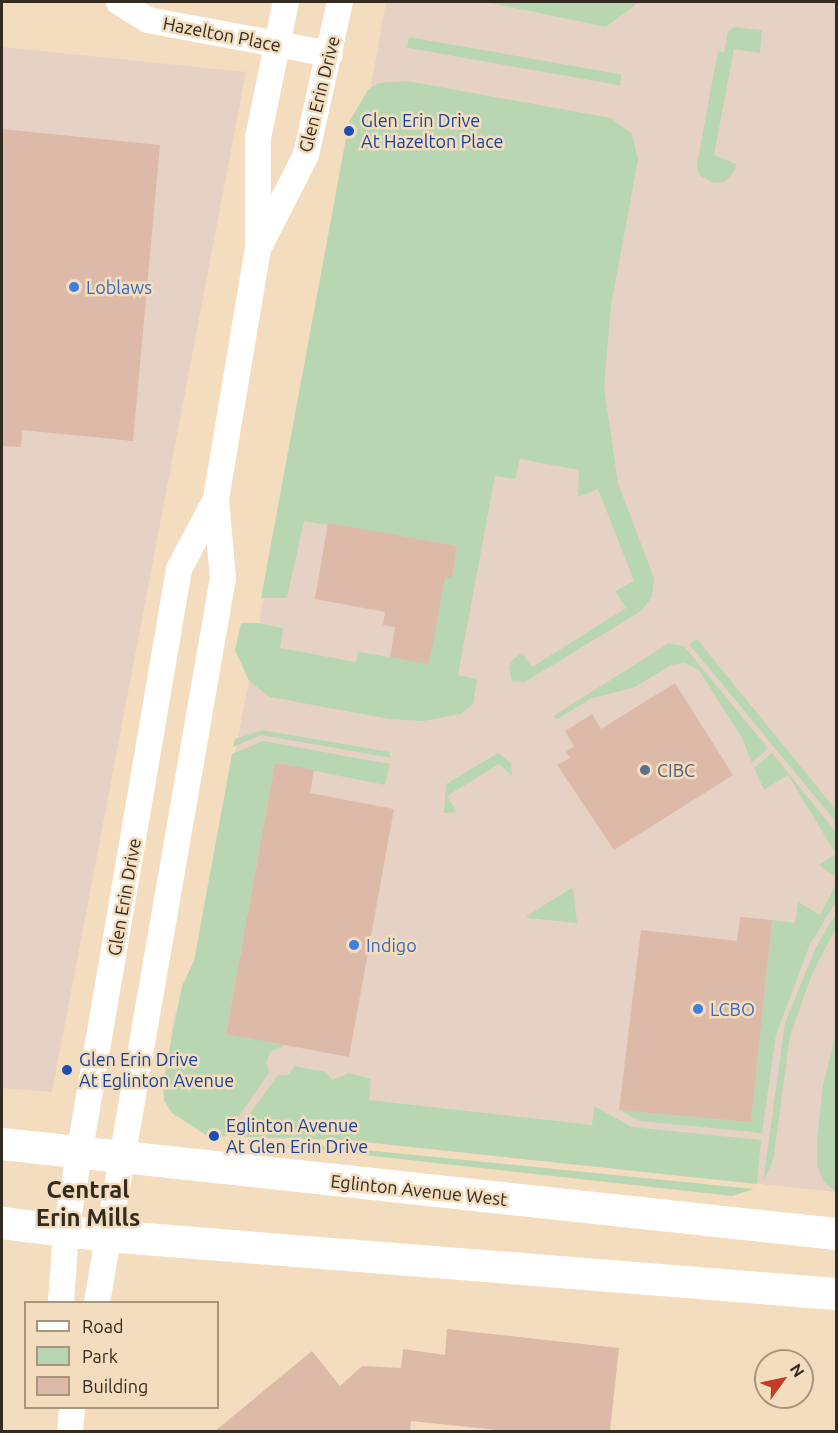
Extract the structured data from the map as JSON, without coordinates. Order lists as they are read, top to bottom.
{
  "streets": {
    "main road": ["Eglinton Avenue West"],
    "street": ["Hazelton Place", "Glen Erin Drive"]
  },
  "crossings": [
    ["Hazelton Place", "Glen Erin Drive"],
    ["Glen Erin Drive", "Eglinton Avenue West"]
  ],
  "districts": ["Central Erin Mills"],
  "places": [
    "Glen Erin Drive At Hazelton Place",
    "Loblaws",
    "CIBC",
    "Indigo",
    "LCBO",
    "Glen Erin Drive At Eglinton Avenue",
    "Eglinton Avenue At Glen Erin Drive"
  ],
  "legend": ["Road", "Park", "Building"],
  "north": "top right"
}
